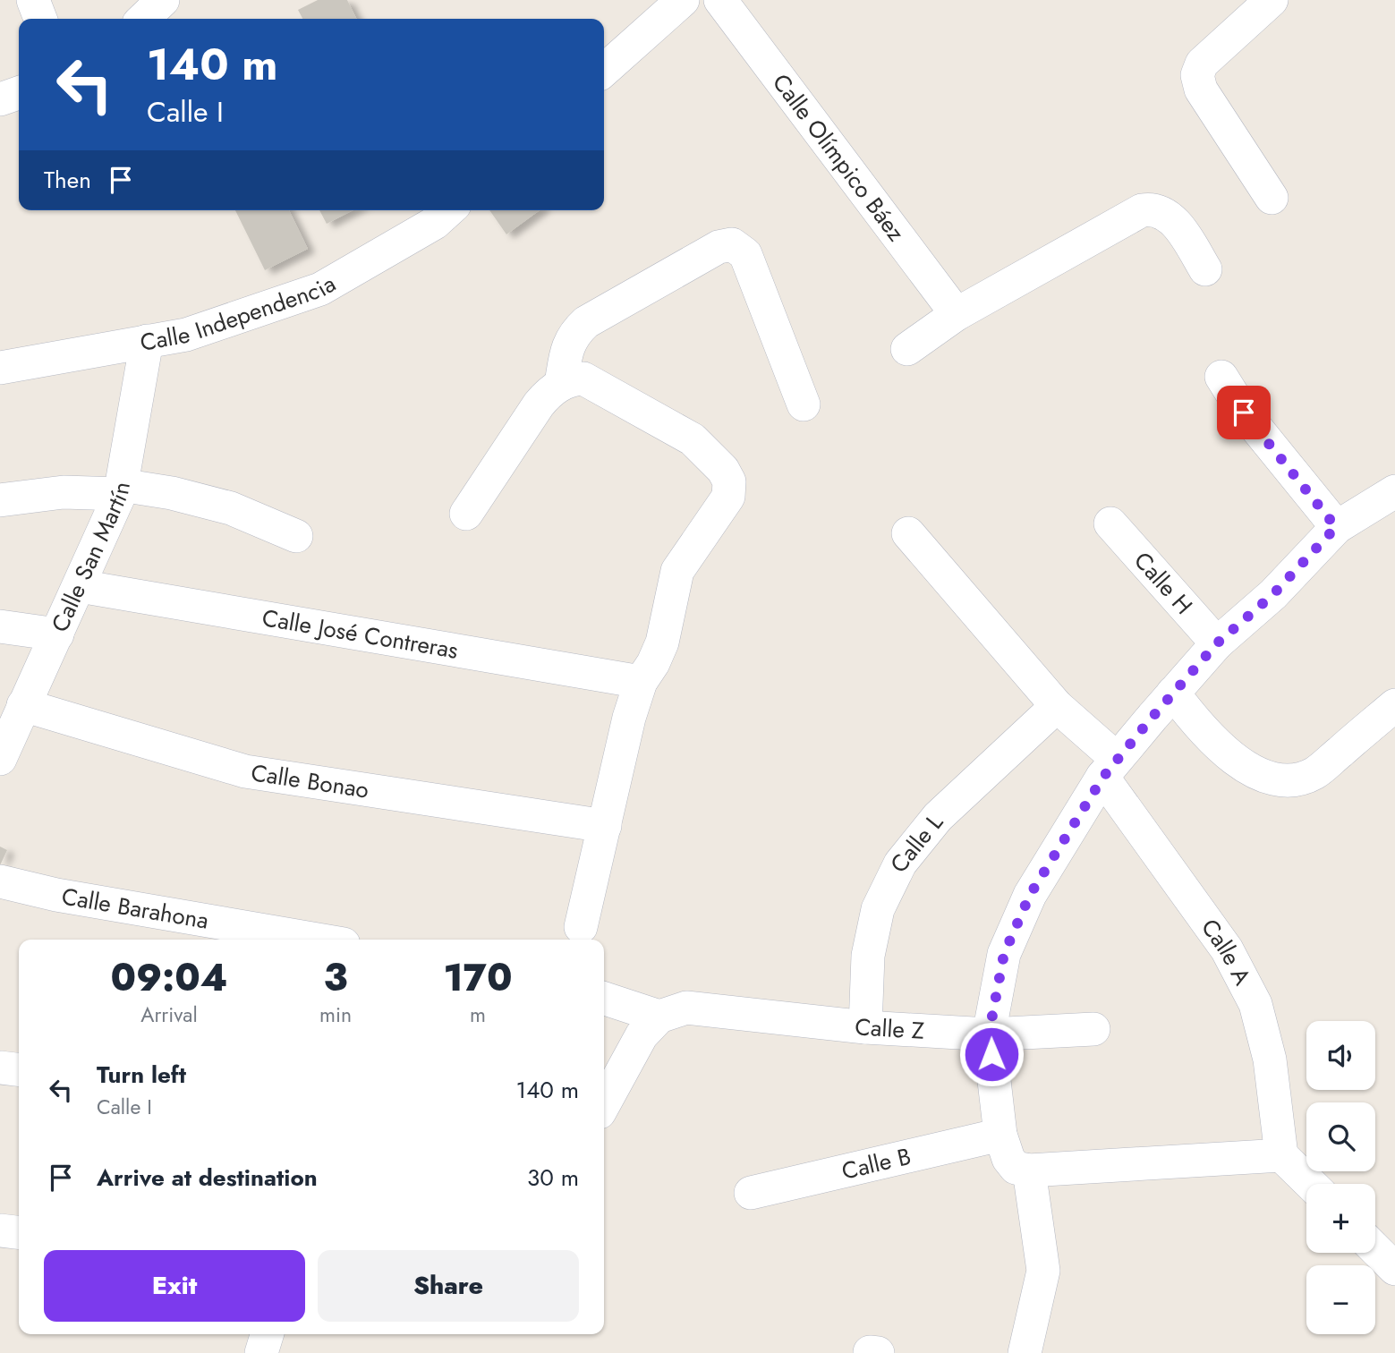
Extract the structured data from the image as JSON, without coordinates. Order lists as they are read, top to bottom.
{
  "streets": {
    "street": [
      "Calle Olímpico Báez",
      "Calle Independencia",
      "Calle San Martín",
      "Calle H",
      "Calle José Contreras",
      "Calle Bonao",
      "Calle L",
      "Calle Barahona",
      "Calle A",
      "Calle Z",
      "Calle B"
    ]
  },
  "crossings": [
    ["Calle Independencia", "Calle San Martín"],
    ["Calle San Martín", "Calle José Contreras"],
    ["Calle San Martín", "Calle Bonao"],
    ["Calle L", "Calle A"],
    ["Calle L", "Calle Z"]
  ],
  "page": {
    "turn": ["140 m", "Calle I"],
    "then": "Then",
    "eta": [
      "09:04",
      "Arrival",
      "3",
      "min",
      "170",
      "m"
    ],
    "map_buttons": ["+", "−"],
    "list": [
      {
        "name": "Turn left",
        "note": "Calle I",
        "value": "140 m"
      },
      {
        "name": "Arrive at destination",
        "value": "30 m"
      }
    ],
    "buttons": ["Exit", "Share"]
  }
}
